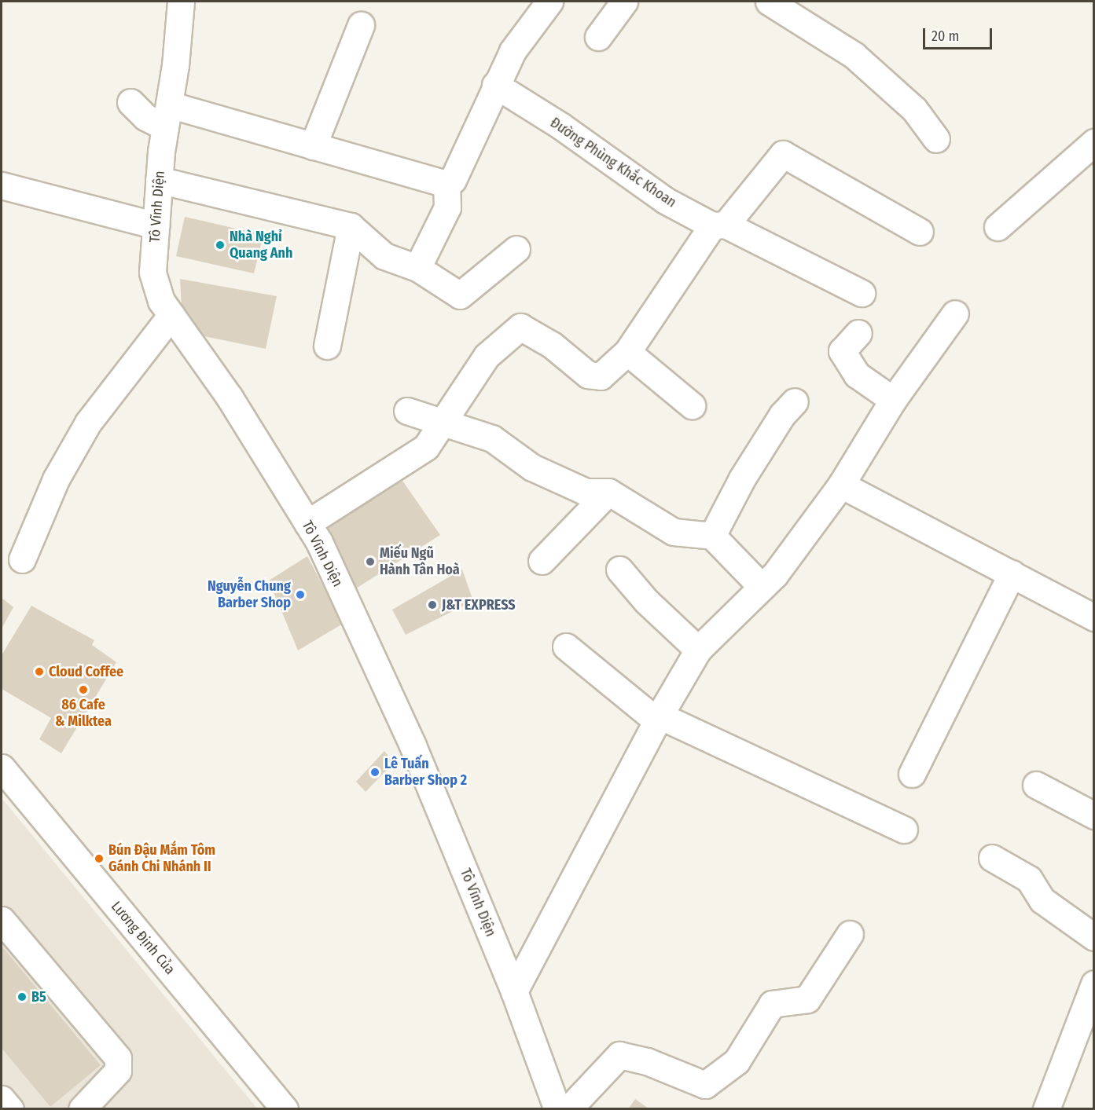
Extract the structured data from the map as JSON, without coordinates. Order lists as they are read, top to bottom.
{
  "streets": {
    "street": ["Đường Phùng Khắc Khoan", "Tô Vĩnh Diện", "Lương Định Của"]
  },
  "places": [
    "Nhà Nghỉ Quang Anh",
    "Miếu Ngũ Hành Tân Hoà",
    "Nguyễn Chung Barber Shop",
    "J&T EXPRESS",
    "Cloud Coffee",
    "86 Cafe & Milktea",
    "Lê Tuấn Barber Shop 2",
    "Bún Đậu Mắm Tôm Gánh Chi Nhánh II",
    "B5"
  ],
  "scale_bar": "20 m"
}
